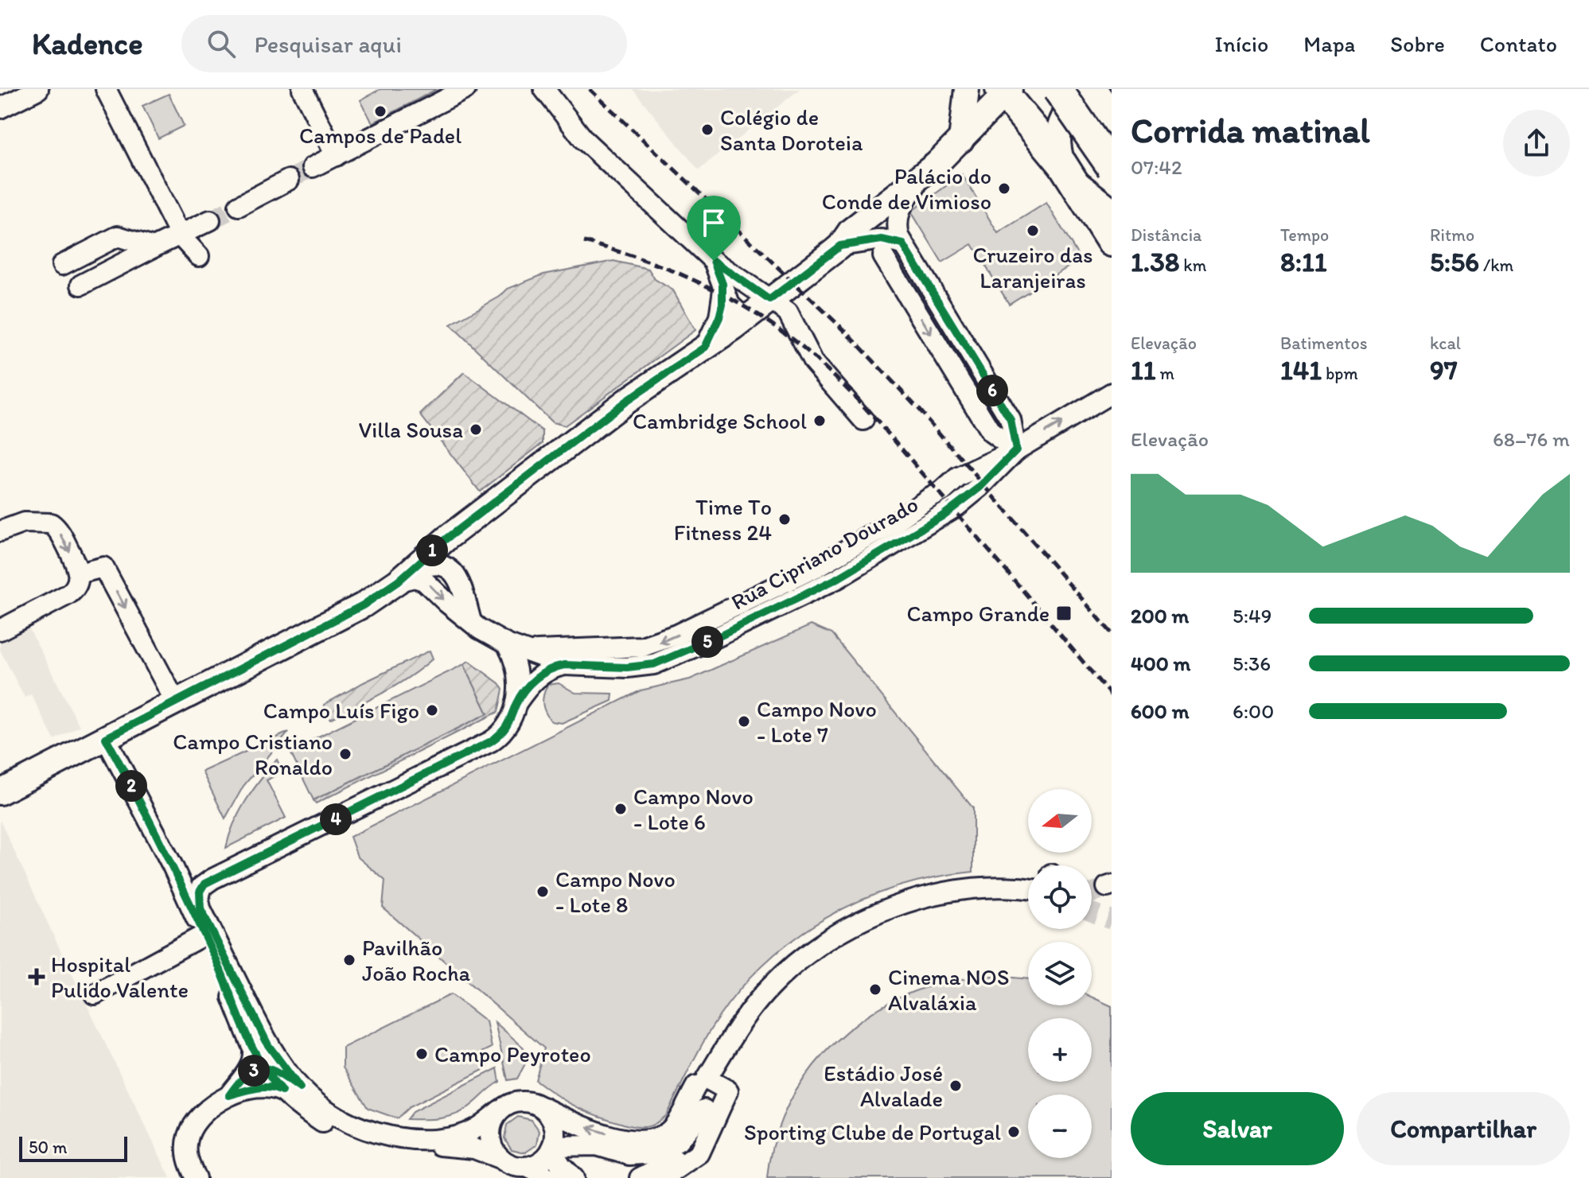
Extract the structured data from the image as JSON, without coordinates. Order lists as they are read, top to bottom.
{
  "streets": {
    "street": ["Rua Cipriano Dourado"]
  },
  "places": {
    "other": [
      "Campos de Padel",
      "Colégio de Santa Doroteia",
      "Palácio do Conde de Vimioso",
      "Cruzeiro das Laranjeiras",
      "Cambridge School",
      "Villa Sousa",
      "Time To Fitness 24",
      "Campo Luís Figo",
      "Campo Novo - Lote 7",
      "Campo Cristiano Ronaldo",
      "Campo Novo - Lote 6",
      "Campo Novo - Lote 8",
      "Pavilhão João Rocha",
      "Cinema NOS Alvaláxia",
      "Campo Peyroteo",
      "Estádio José Alvalade",
      "Sporting Clube de Portugal"
    ],
    "transit": ["Campo Grande"],
    "health": ["Hospital Pulido Valente"]
  },
  "scale_bar": "50 m",
  "north": "left",
  "page": {
    "header": "Kadence",
    "search": "Pesquisar aqui",
    "nav": [
      "Início",
      "Mapa",
      "Sobre",
      "Contato"
    ],
    "heading": ["Corrida matinal", "07:42"],
    "stats": [
      ["Distância", "1.38 km"],
      ["Tempo", "8:11"],
      ["Ritmo", "5:56 /km"],
      ["Elevação", "11 m"],
      ["Batimentos", "141 bpm"],
      ["kcal", "97"]
    ],
    "pins": [
      "6",
      "1",
      "5",
      "2",
      "4",
      "3"
    ],
    "chart": ["Elevação", "68–76 m"],
    "list": [
      {
        "name": "200 m",
        "note": "5:49"
      },
      {
        "name": "400 m",
        "note": "5:36"
      },
      {
        "name": "600 m",
        "note": "6:00"
      }
    ],
    "map_buttons": ["+", "−"],
    "buttons": ["Salvar", "Compartilhar"],
    "scale": "50 m"
  }
}
